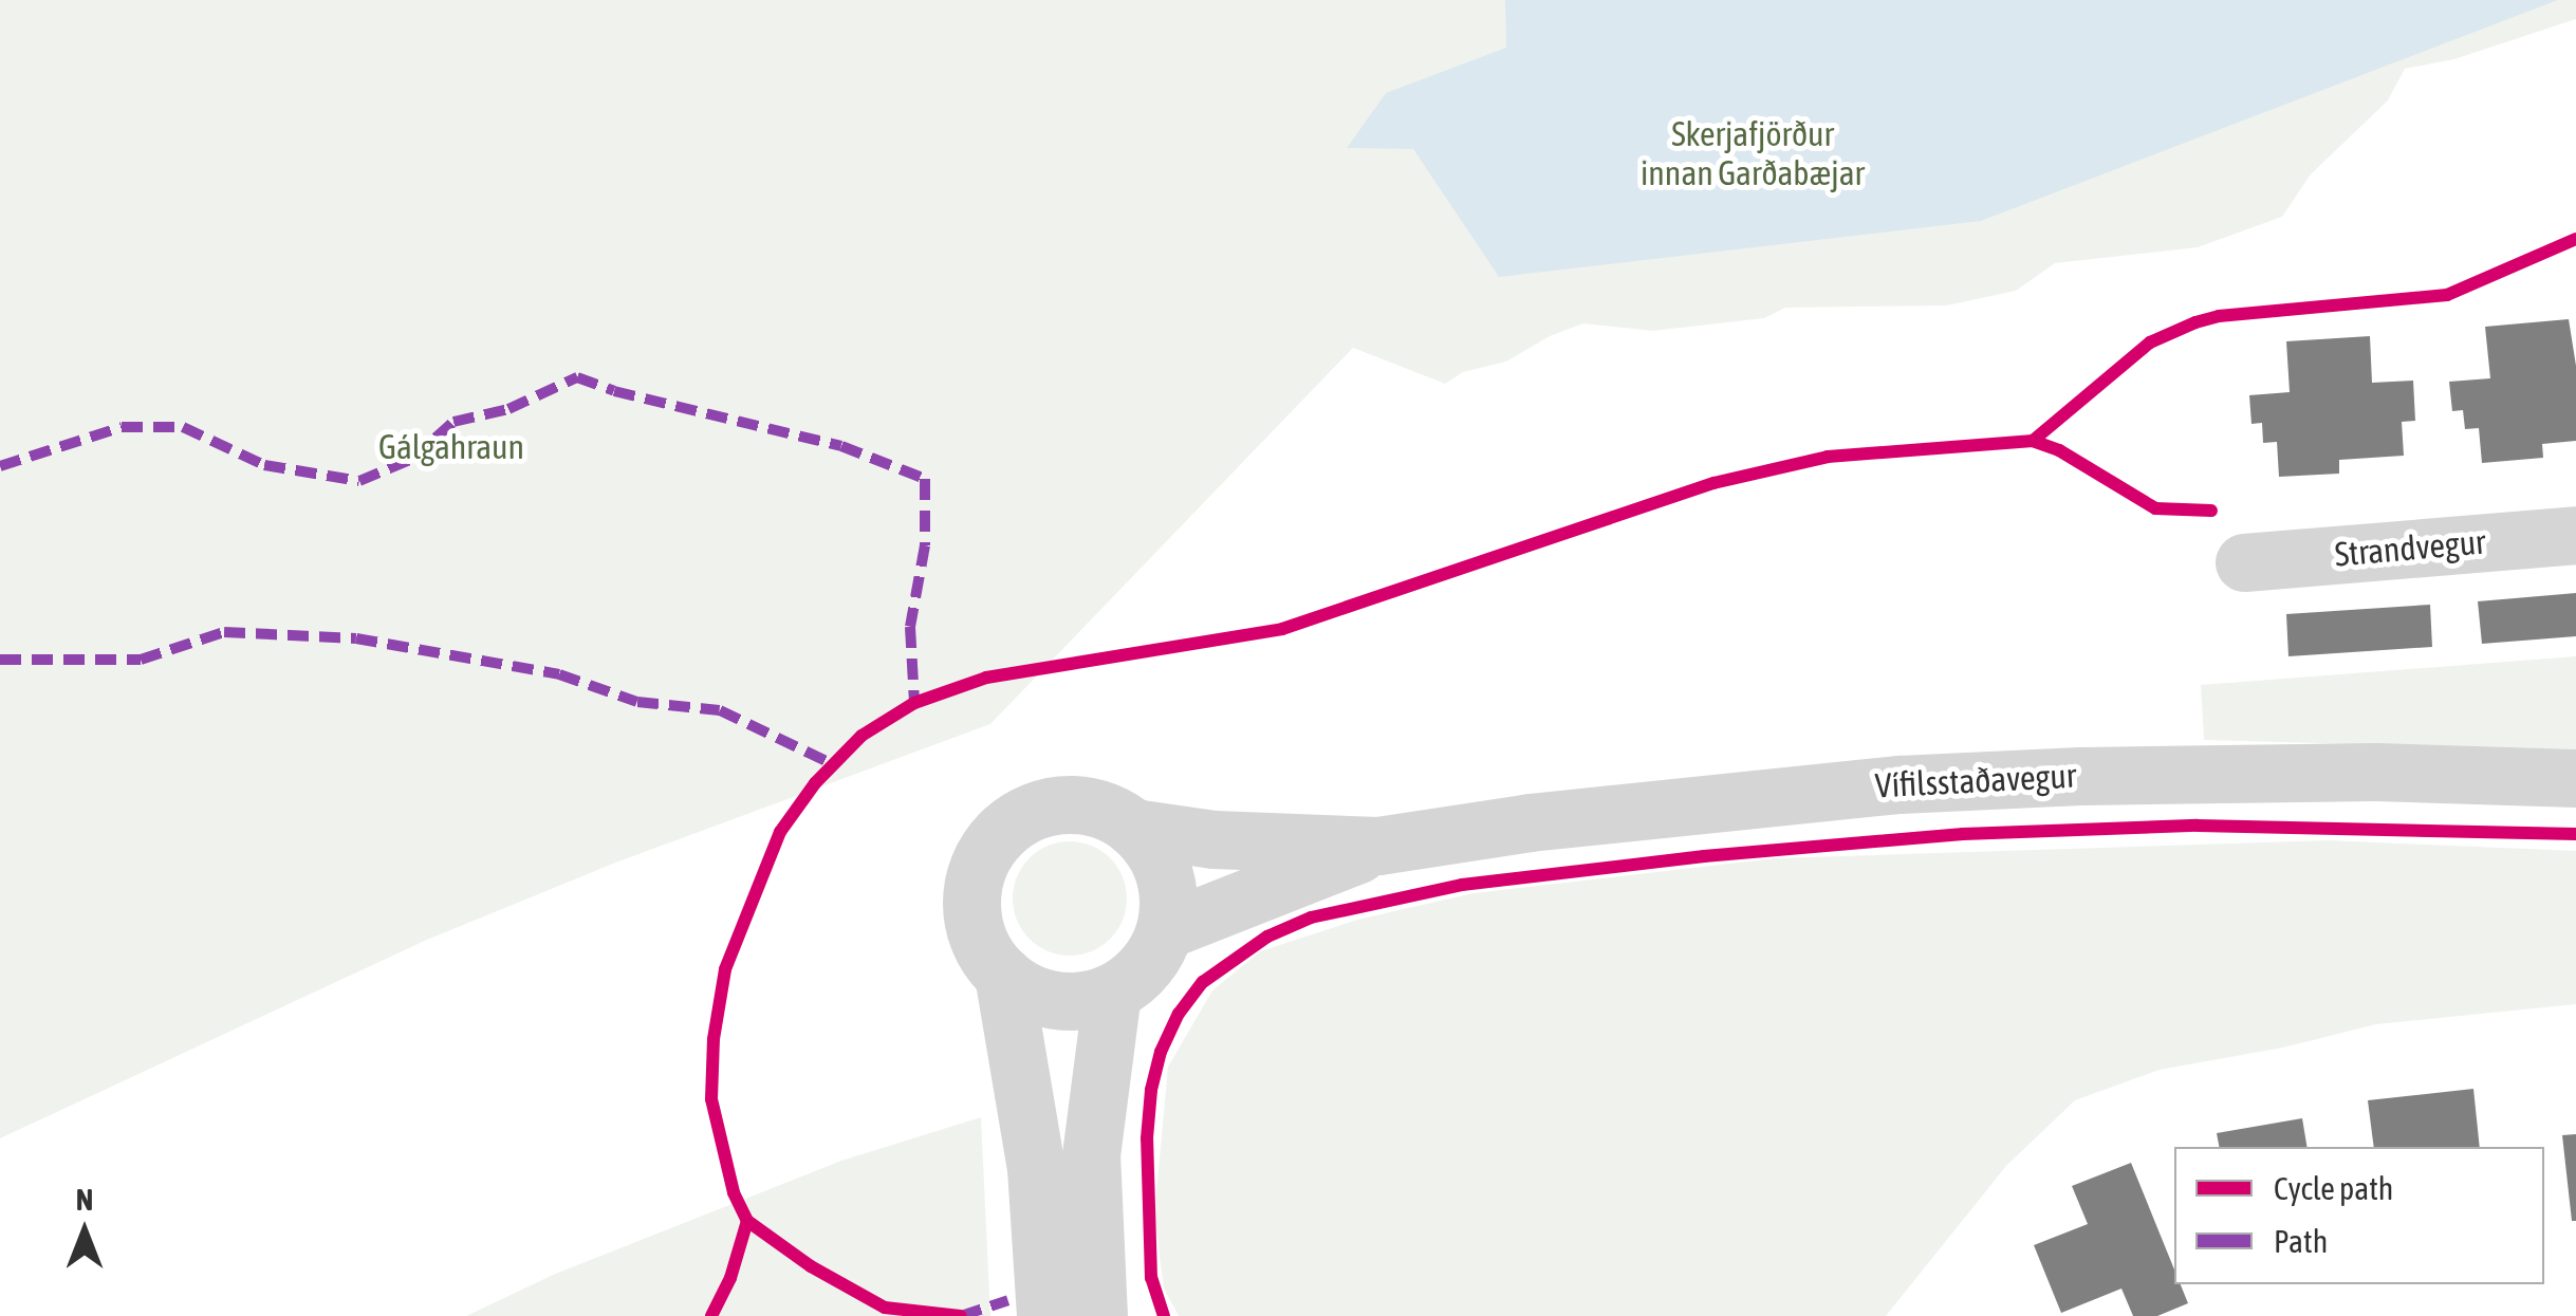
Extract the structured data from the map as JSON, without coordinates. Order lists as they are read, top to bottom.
{
  "streets": {
    "street": ["Strandvegur", "Vífilsstaðavegur"]
  },
  "parks": ["Skerjafjörður innan Garðabæjar", "Gálgahraun"],
  "legend": ["Cycle path", "Path"],
  "north": "top"
}
